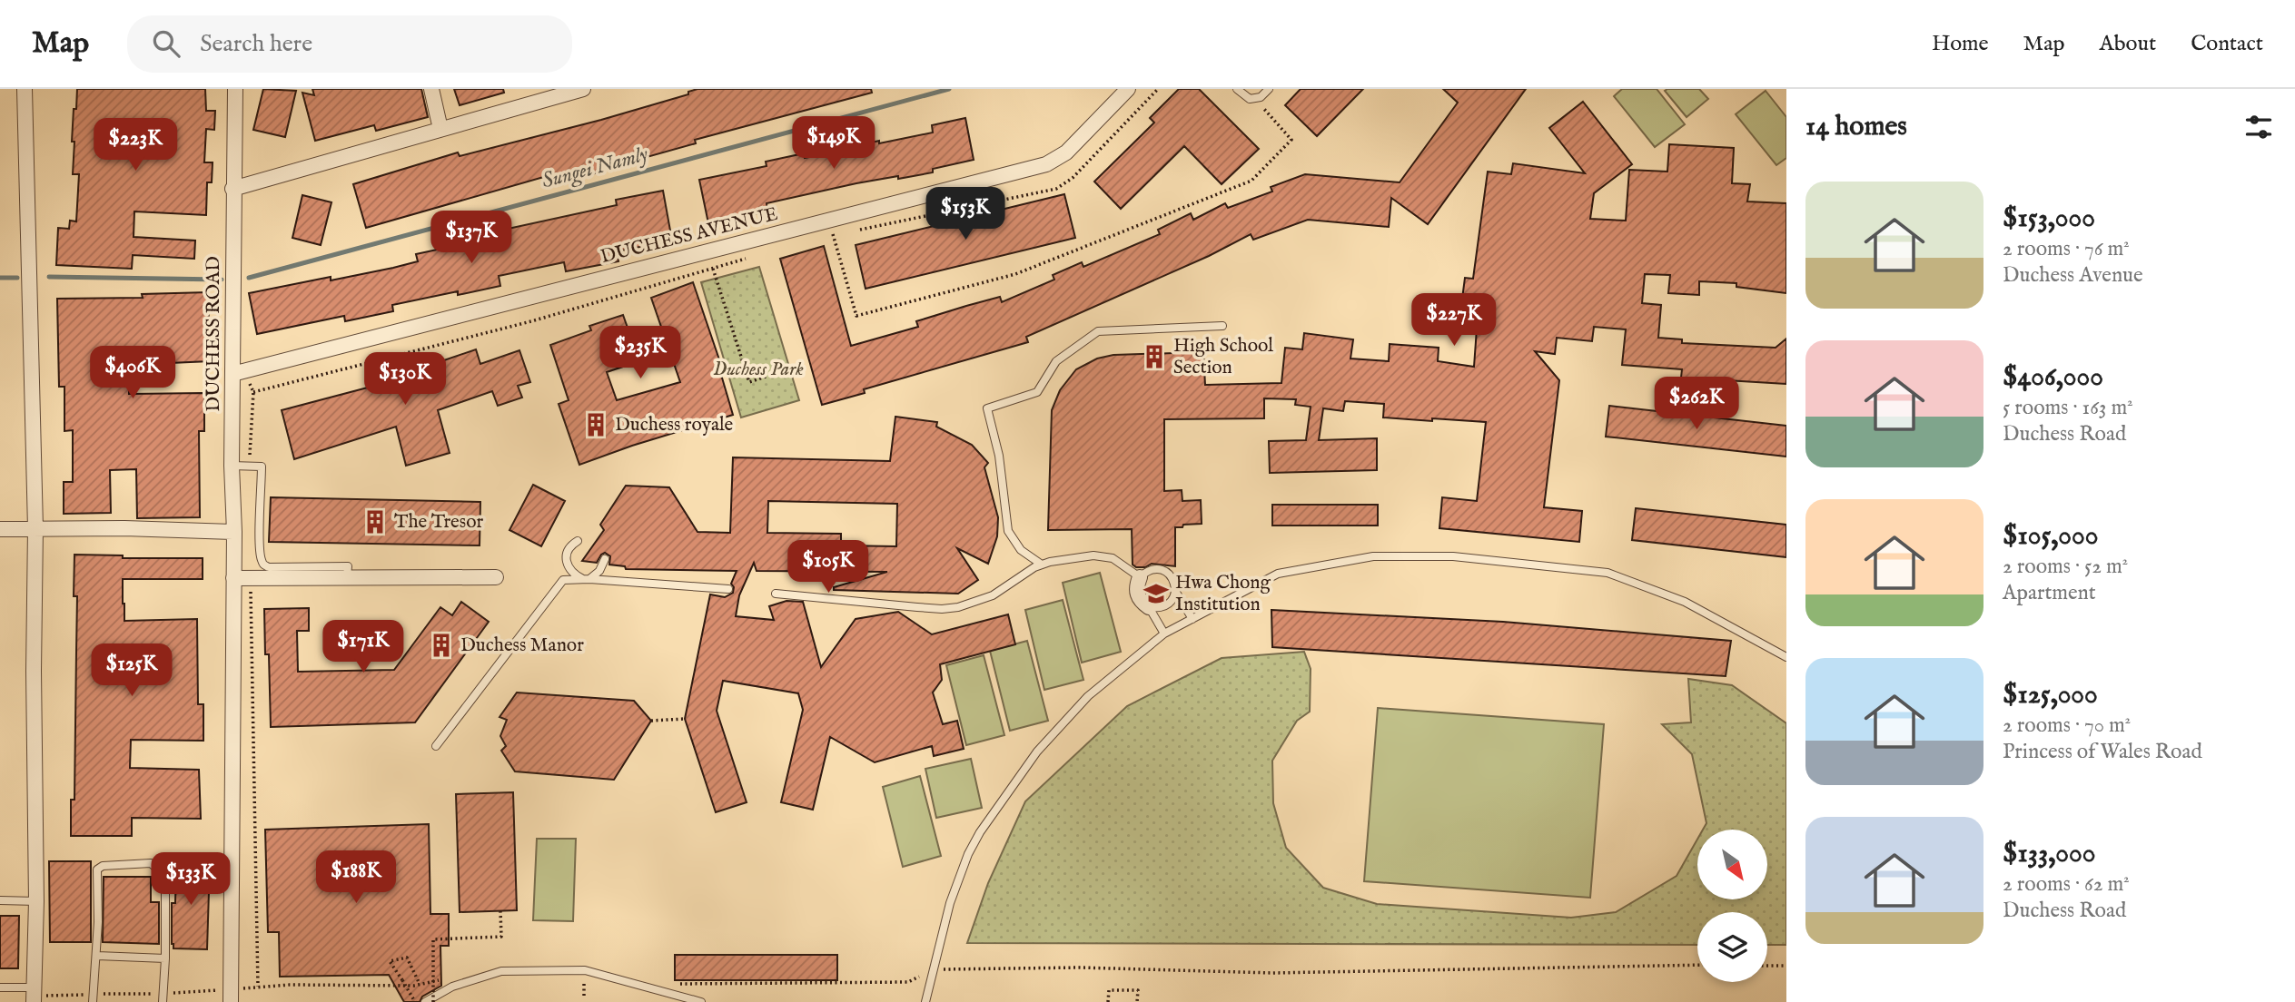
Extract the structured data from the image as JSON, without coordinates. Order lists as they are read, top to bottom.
{
  "streets": {
    "street": ["DUCHESS AVENUE", "DUCHESS ROAD"]
  },
  "crossings": [
    ["DUCHESS AVENUE", "DUCHESS ROAD"]
  ],
  "water": ["Sungei Namly"],
  "parks": ["Duchess Park"],
  "places": {
    "building": [
      "High School Section",
      "Duchess royale",
      "The Tresor",
      "Duchess Manor"
    ],
    "school or university": ["Hwa Chong Institution"]
  },
  "north": "bottom right",
  "page": {
    "header": "Map",
    "search": "Search here",
    "nav": [
      "Home",
      "Map",
      "About",
      "Contact"
    ],
    "heading": "14 homes",
    "price": [
      "$149K",
      "$223K",
      "$153K",
      "$137K",
      "$227K",
      "$235K",
      "$406K",
      "$130K",
      "$262K",
      "$105K",
      "$171K",
      "$125K",
      "$188K",
      "$133K"
    ],
    "list": [
      {
        "name": "$153,000",
        "note": "2 rooms · 76 m² · Duchess Avenue"
      },
      {
        "name": "$406,000",
        "note": "5 rooms · 163 m² · Duchess Road"
      },
      {
        "name": "$105,000",
        "note": "2 rooms · 52 m² · Apartment"
      },
      {
        "name": "$125,000",
        "note": "2 rooms · 70 m² · Princess of Wales Road"
      },
      {
        "name": "$133,000",
        "note": "2 rooms · 62 m² · Duchess Road"
      }
    ]
  }
}
